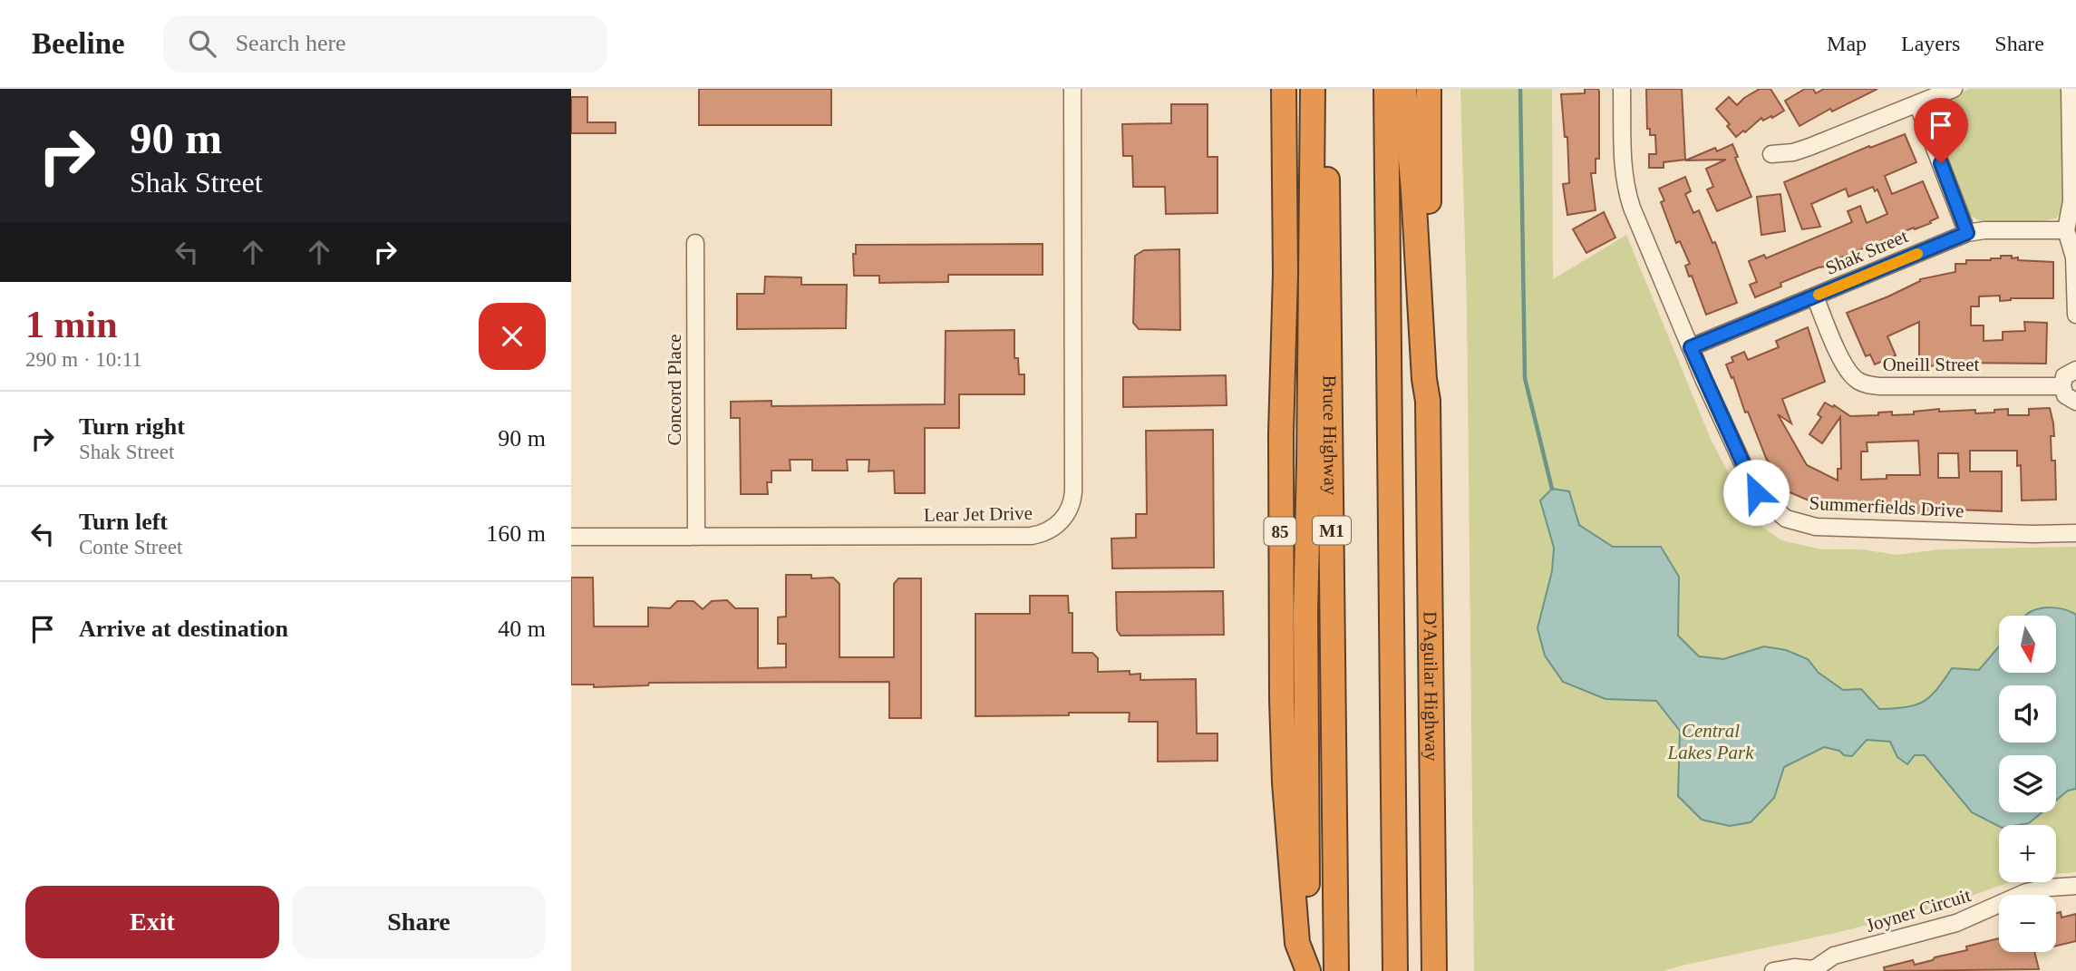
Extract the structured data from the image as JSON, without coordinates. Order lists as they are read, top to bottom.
{
  "streets": {
    "highway": [
      "Bruce Highway",
      "M1",
      "85",
      "D'Aguilar Highway"
    ],
    "street": [
      "Shak Street",
      "Oneill Street",
      "Concord Place",
      "Summerfields Drive",
      "Lear Jet Drive",
      "Joyner Circuit"
    ]
  },
  "crossings": [
    ["Shak Street", "Oneill Street"],
    ["Shak Street", "Summerfields Drive"],
    ["Concord Place", "Lear Jet Drive"]
  ],
  "parks": ["Central Lakes Park"],
  "north": "bottom",
  "page": {
    "header": "Beeline",
    "search": "Search here",
    "nav": ["Map", "Layers", "Share"],
    "turn": ["90 m", "Shak Street"],
    "heading": ["1 min", "290 m · 10:11"],
    "list": [
      {
        "name": "Turn right",
        "note": "Shak Street",
        "value": "90 m"
      },
      {
        "name": "Turn left",
        "note": "Conte Street",
        "value": "160 m"
      },
      {
        "name": "Arrive at destination",
        "value": "40 m"
      }
    ],
    "map_buttons": ["+", "−"],
    "buttons": ["Exit", "Share"]
  }
}
